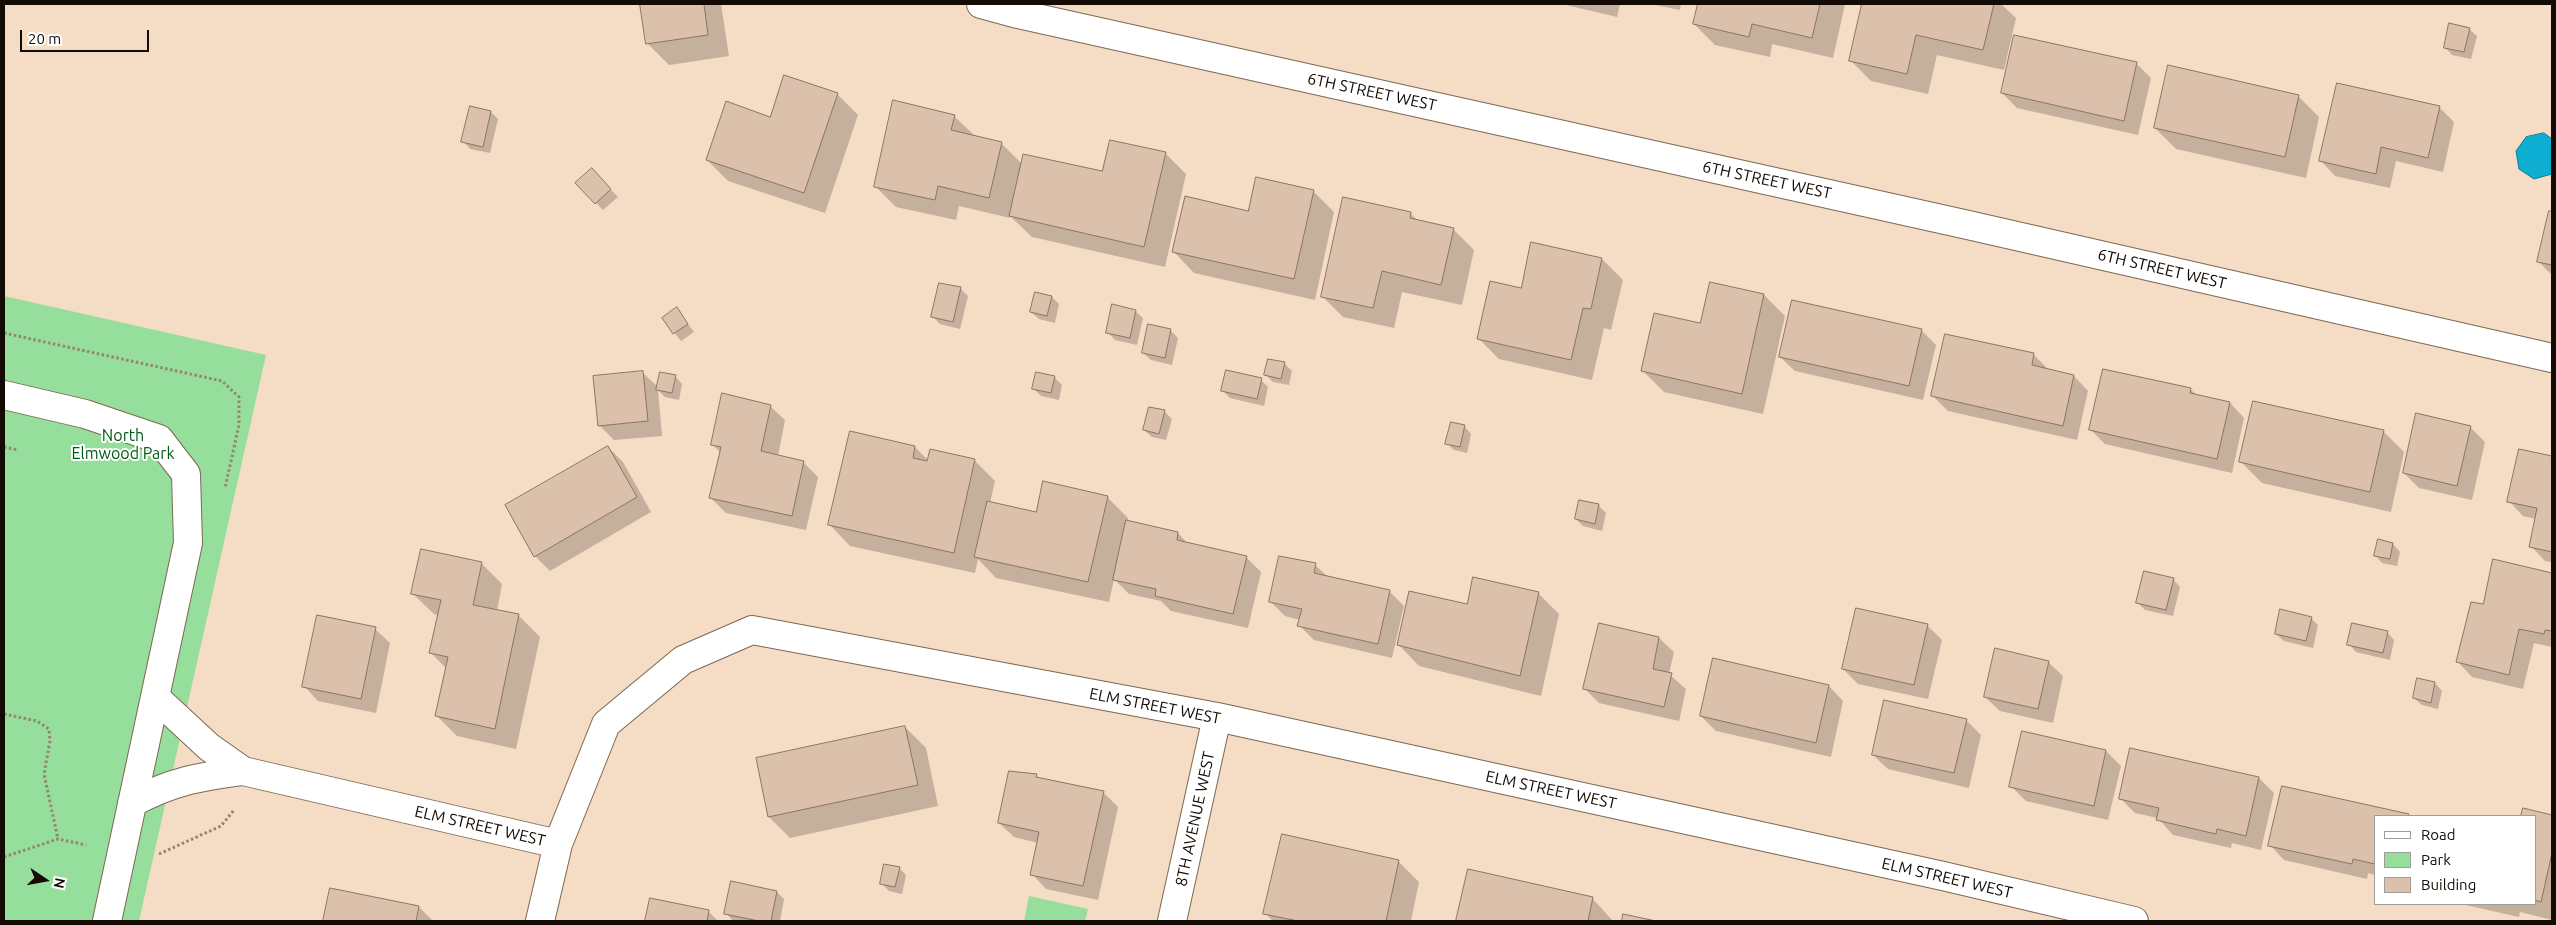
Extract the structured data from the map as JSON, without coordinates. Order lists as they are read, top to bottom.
{
  "streets": {
    "street": ["6TH STREET WEST", "ELM STREET WEST", "8TH AVENUE WEST"]
  },
  "crossings": [
    ["ELM STREET WEST", "8TH AVENUE WEST"]
  ],
  "parks": ["North Elmwood Park"],
  "legend": ["Road", "Park", "Building"],
  "scale_bar": "20 m",
  "north": "right"
}
